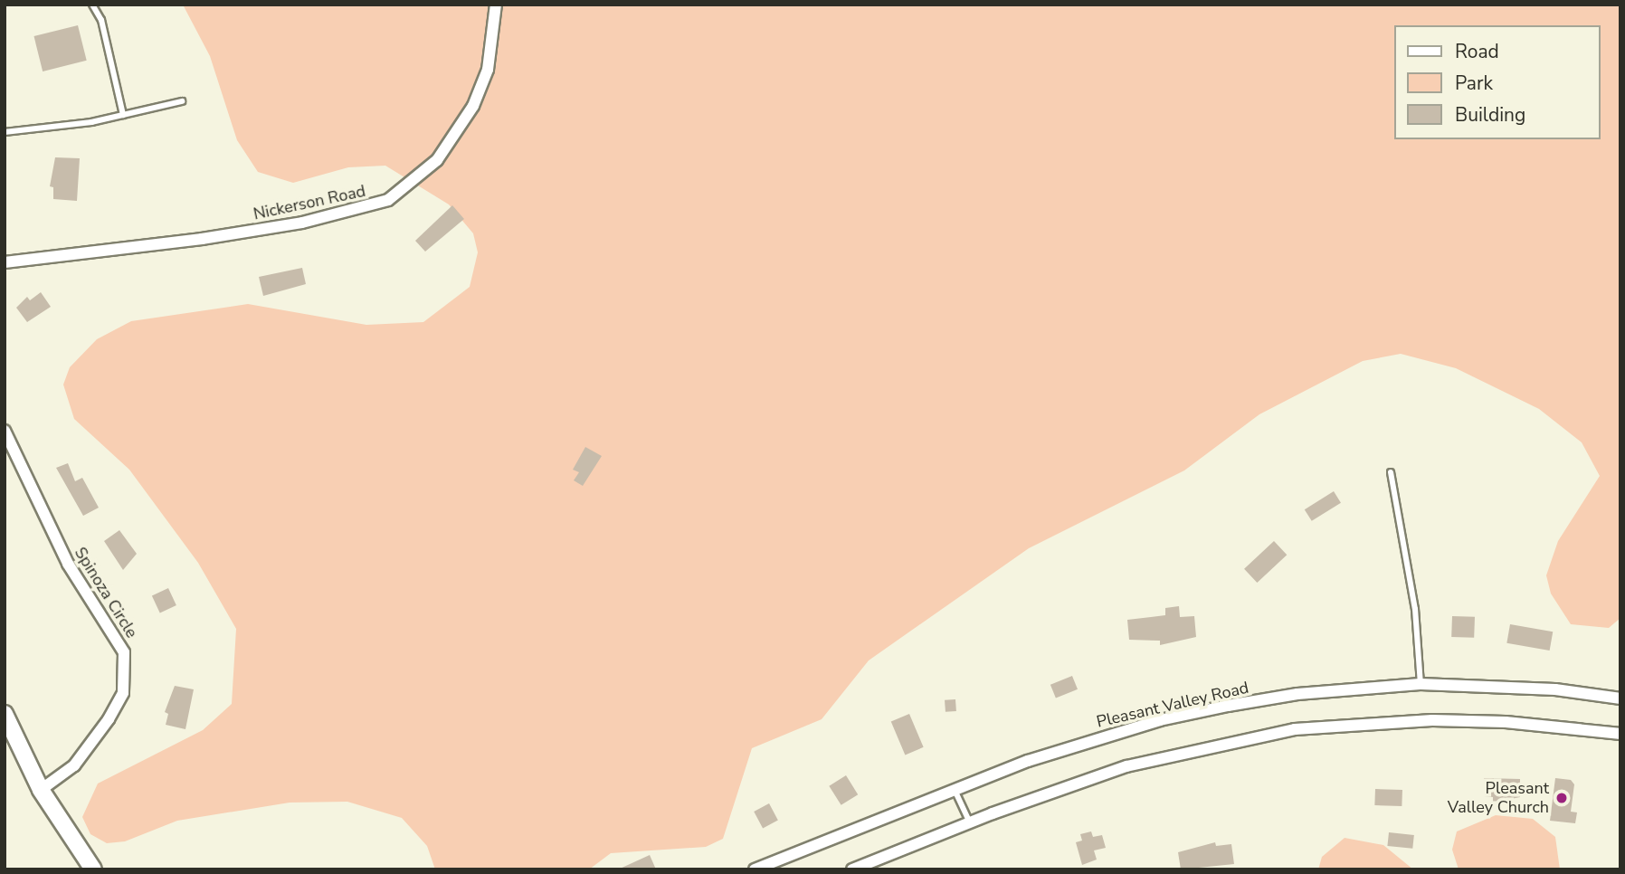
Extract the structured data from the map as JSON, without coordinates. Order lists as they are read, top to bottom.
{
  "streets": {
    "street": ["Nickerson Road", "Spinoza Circle", "Pleasant Valley Road"]
  },
  "places": ["Pleasant Valley Church"],
  "legend": ["Road", "Park", "Building"]
}
